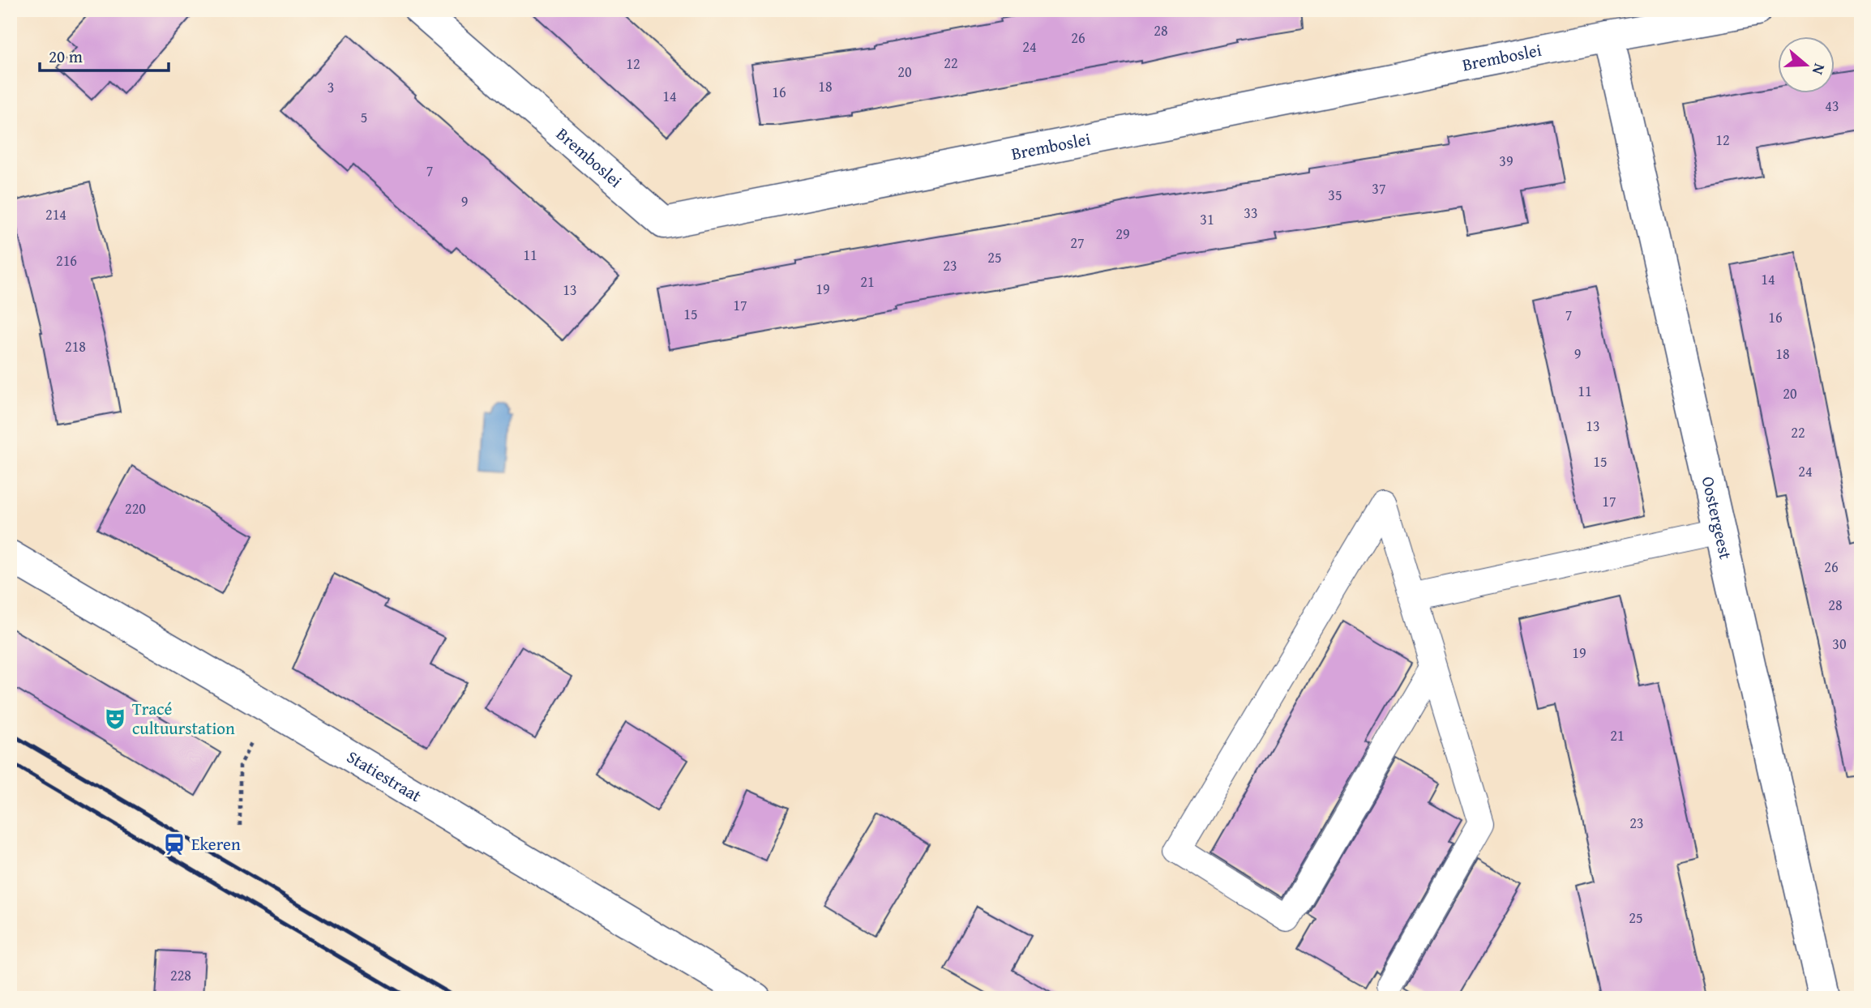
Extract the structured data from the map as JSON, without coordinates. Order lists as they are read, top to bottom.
{
  "streets": {
    "street": ["Bremboslei", "Oostergeest", "Statiestraat"]
  },
  "crossings": [
    ["Bremboslei", "Oostergeest"]
  ],
  "places": {
    "theatre": ["Tracé cultuurstation"],
    "station": ["Ekeren"]
  },
  "house_numbers": [
    "28",
    "26",
    "24",
    "22",
    "12",
    "20",
    "18",
    "3",
    "16",
    "14",
    "43",
    "5",
    "12",
    "39",
    "7",
    "37",
    "35",
    "9",
    "33",
    "214",
    "31",
    "29",
    "27",
    "11",
    "25",
    "216",
    "23",
    "14",
    "21",
    "19",
    "13",
    "17",
    "15",
    "7",
    "16",
    "218",
    "9",
    "18",
    "11",
    "20",
    "13",
    "22",
    "15",
    "24",
    "17",
    "220",
    "26",
    "28",
    "30",
    "19",
    "21",
    "23",
    "25",
    "228"
  ],
  "scale_bar": "20 m",
  "north": "right"
}
